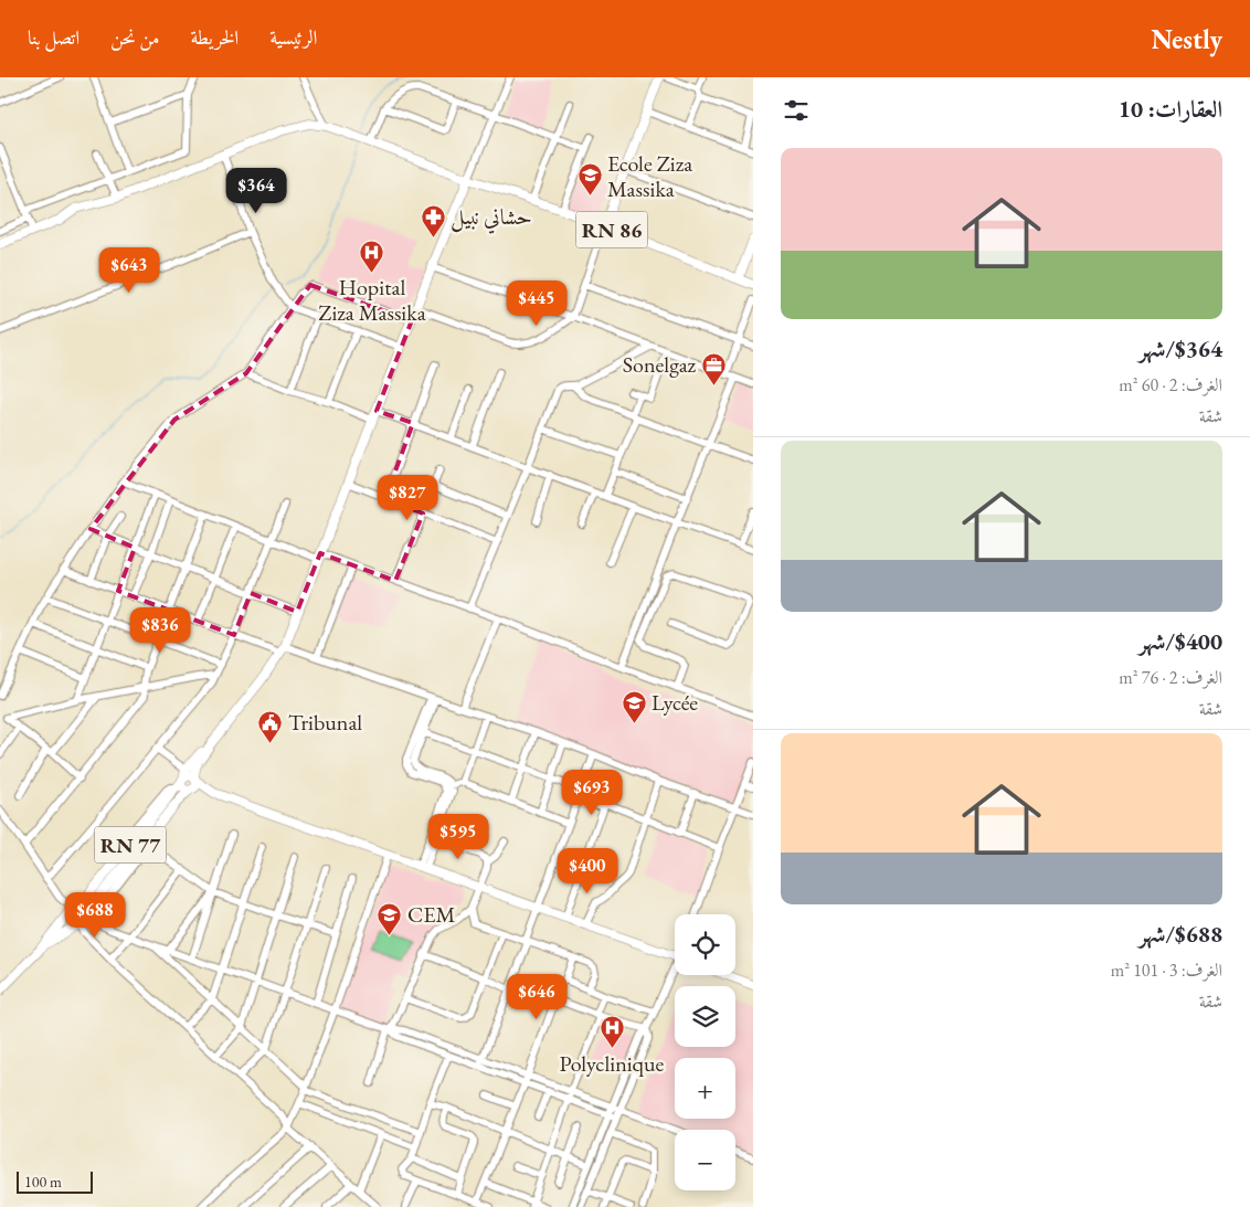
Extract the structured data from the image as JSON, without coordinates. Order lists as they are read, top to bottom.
{
  "streets": {
    "main road": ["RN 86", "RN 77"]
  },
  "crossings": [
    ["RN 86", "RN 77"]
  ],
  "places": {
    "school or university": ["Ecole Ziza Massika", "Lycée", "CEM"],
    "pharmacy": ["حشاني نبيل"],
    "hospital": ["Hopital Ziza Massika", "Polyclinique"],
    "office": ["Sonelgaz"],
    "public building": ["Tribunal"]
  },
  "scale_bar": "100 m",
  "page": {
    "header": "Nestly",
    "nav": [
      "الرئيسية",
      "الخريطة",
      "من نحن",
      "اتصل بنا"
    ],
    "heading": "العقارات: 10",
    "list": [
      {
        "name": "$364/شهر",
        "note": "الغرف: 2 · 60 m² · شقة"
      },
      {
        "name": "$400/شهر",
        "note": "الغرف: 2 · 76 m² · شقة"
      },
      {
        "name": "$688/شهر",
        "note": "الغرف: 3 · 101 m² · شقة"
      }
    ],
    "price": [
      "$364",
      "$643",
      "$445",
      "$827",
      "$836",
      "$693",
      "$595",
      "$400",
      "$688",
      "$646"
    ],
    "map_buttons": ["+", "−"],
    "scale": "100 m"
  }
}
